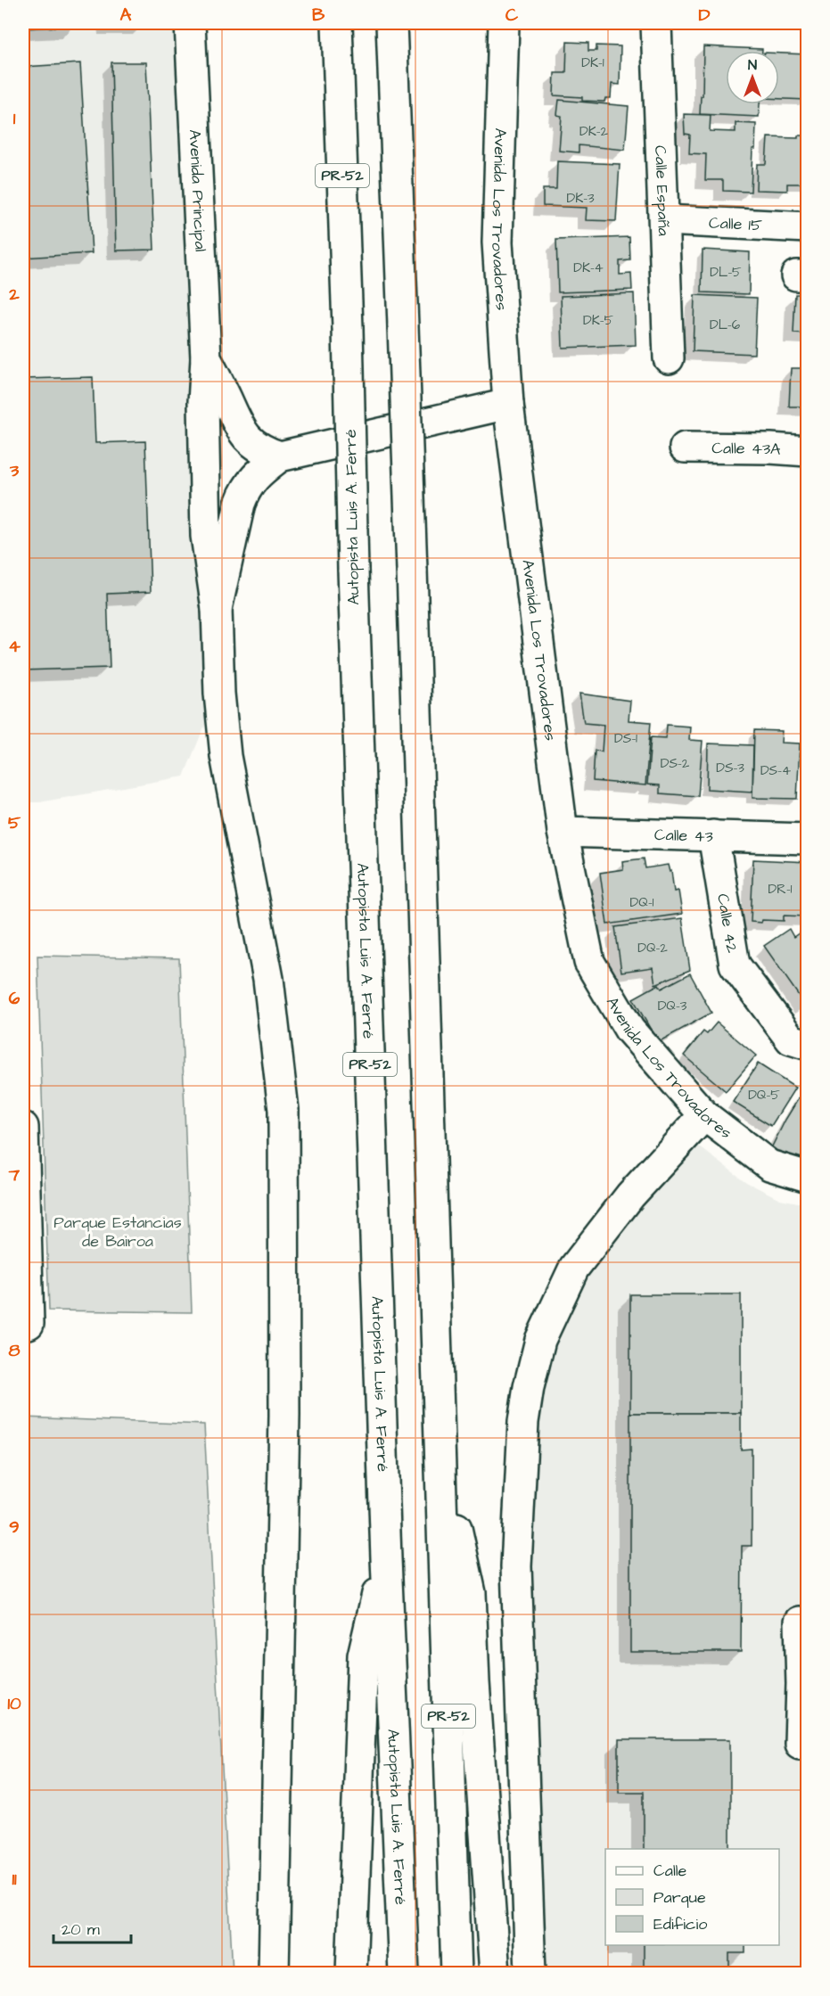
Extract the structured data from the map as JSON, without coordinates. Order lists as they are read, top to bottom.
{
  "streets": {
    "main road": [
      "PR-52",
      "Avenida Principal",
      "Calle España",
      "Avenida Los Trovadores",
      "Calle 15",
      "Calle 43A",
      "Autopista Luis A. Ferré",
      "Calle 43",
      "Calle 42"
    ]
  },
  "crossings": [
    ["Calle España", "Calle 15"],
    ["Avenida Los Trovadores", "Calle 43"],
    ["Calle 43", "Calle 42"]
  ],
  "parks": ["Parque Estancias de Bairoa"],
  "house_numbers": [
    "DK-1",
    "DK-2",
    "DK-3",
    "DK-4",
    "DL-5",
    "DK-5",
    "DL-6",
    "DS-1",
    "DS-2",
    "DS-3",
    "DS-4",
    "DR-1",
    "DQ-1",
    "DQ-2",
    "DQ-3",
    "DQ-5"
  ],
  "legend": ["Calle", "Parque", "Edificio"],
  "scale_bar": "20 m",
  "north": "top",
  "grid": {
    "columns": [
      "A",
      "B",
      "C",
      "D"
    ],
    "rows": [
      "1",
      "2",
      "3",
      "4",
      "5",
      "6",
      "7",
      "8",
      "9",
      "10",
      "11"
    ]
  }
}
